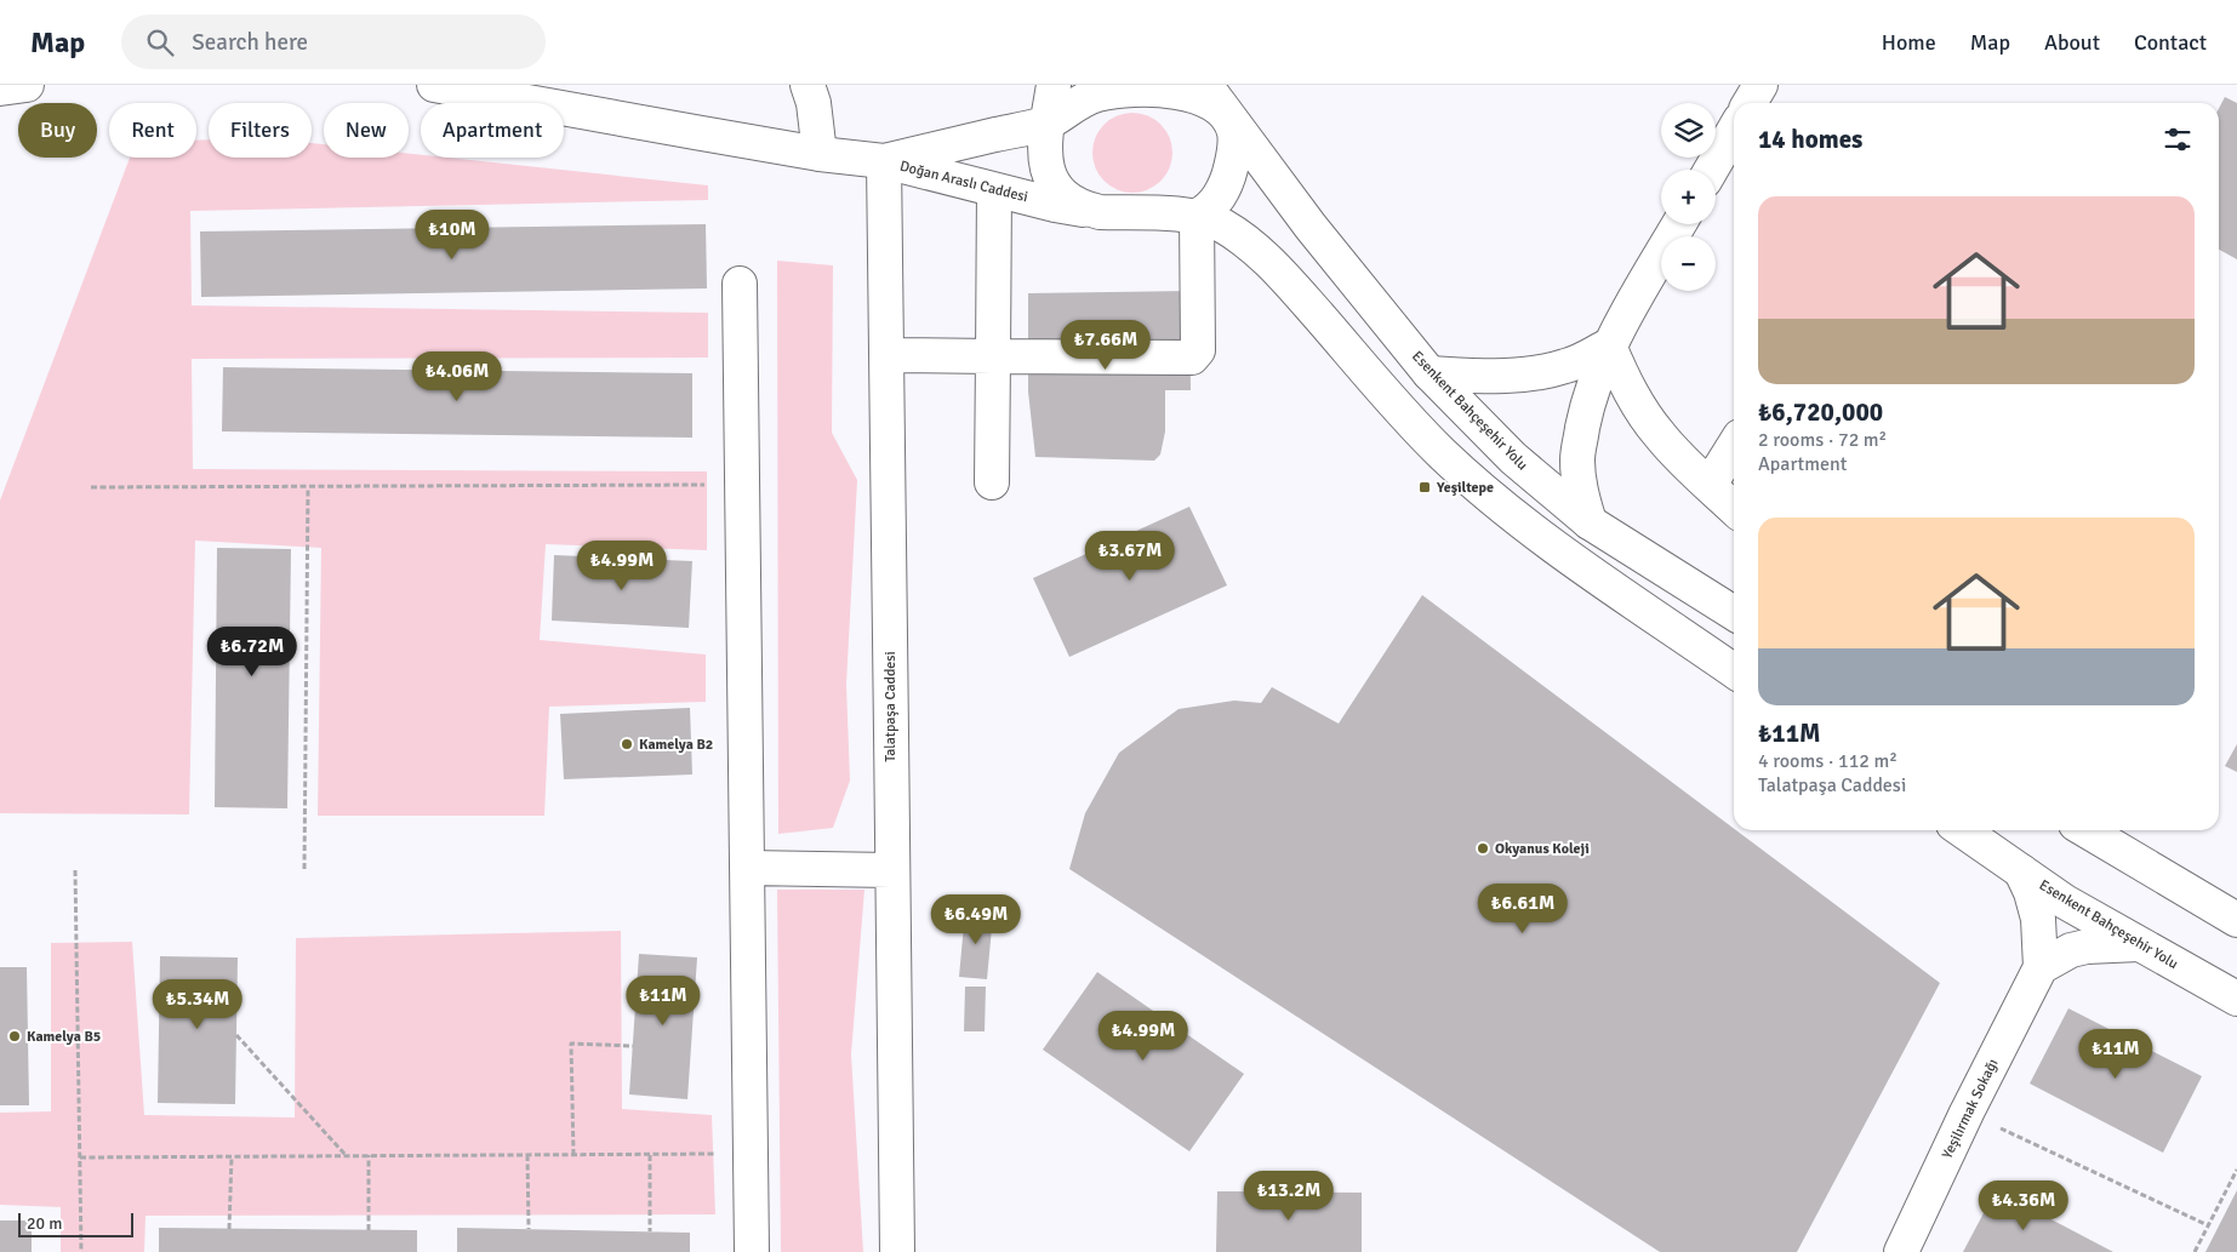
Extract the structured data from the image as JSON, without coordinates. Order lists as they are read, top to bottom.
{
  "streets": {
    "main road": [
      "Doğan Araslı Caddesi",
      "Esenkent Bahçeşehir Yolu",
      "Talatpaşa Caddesi",
      "Yeşilırmak Sokağı"
    ]
  },
  "crossings": [
    ["Doğan Araslı Caddesi", "Esenkent Bahçeşehir Yolu"],
    ["Doğan Araslı Caddesi", "Talatpaşa Caddesi"]
  ],
  "places": {
    "transit": ["Yeşiltepe"],
    "other": ["Kamelya B2", "Okyanus Koleji", "Kamelya B5"]
  },
  "scale_bar": "20 m",
  "page": {
    "header": "Map",
    "search": "Search here",
    "nav": [
      "Home",
      "Map",
      "About",
      "Contact"
    ],
    "map_buttons": ["+", "−"],
    "chip": [
      "Buy",
      "Rent",
      "Filters",
      "New",
      "Apartment"
    ],
    "heading": "14 homes",
    "list": [
      {
        "name": "₺6,720,000",
        "note": "2 rooms · 72 m² · Apartment"
      },
      {
        "name": "₺11M",
        "note": "4 rooms · 112 m² · Talatpaşa Caddesi"
      }
    ],
    "price": [
      "₺10M",
      "₺7.66M",
      "₺4.06M",
      "₺3.67M",
      "₺4.99M",
      "₺6.72M",
      "₺6.61M",
      "₺6.49M",
      "₺11M",
      "₺5.34M",
      "₺4.99M",
      "₺11M",
      "₺13.2M",
      "₺4.36M"
    ],
    "scale": "20 m"
  }
}
